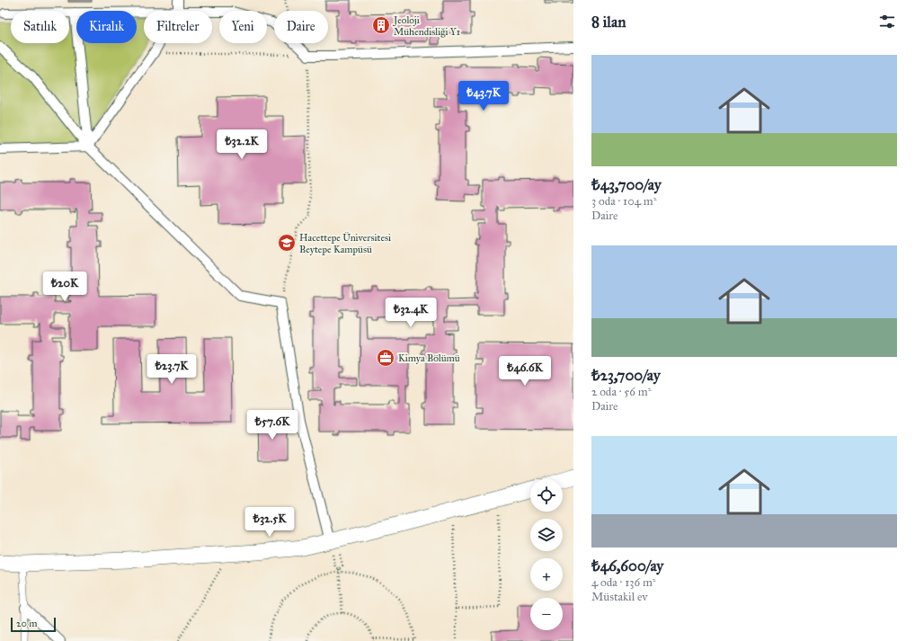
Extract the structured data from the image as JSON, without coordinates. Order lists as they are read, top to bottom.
{
  "places": {
    "building": ["Jeoloji Mühendisliği Y1"],
    "school or university": ["Hacettepe Üniversitesi Beytepe Kampüsü"],
    "office": ["Kimya Bölümü"]
  },
  "scale_bar": "20 m",
  "page": {
    "heading": "8 ilan",
    "chip": [
      "Satılık",
      "Kiralık",
      "Filtreler",
      "Yeni",
      "Daire"
    ],
    "list": [
      {
        "name": "₺43,700/ay",
        "note": "3 oda · 104 m² · Daire"
      },
      {
        "name": "₺23,700/ay",
        "note": "2 oda · 56 m² · Daire"
      },
      {
        "name": "₺46,600/ay",
        "note": "4 oda · 136 m² · Müstakil ev"
      }
    ],
    "price": [
      "₺43.7K",
      "₺32.2K",
      "₺20K",
      "₺32.4K",
      "₺23.7K",
      "₺46.6K",
      "₺57.6K",
      "₺32.5K"
    ],
    "map_buttons": ["+", "−"],
    "scale": "20 m"
  }
}
